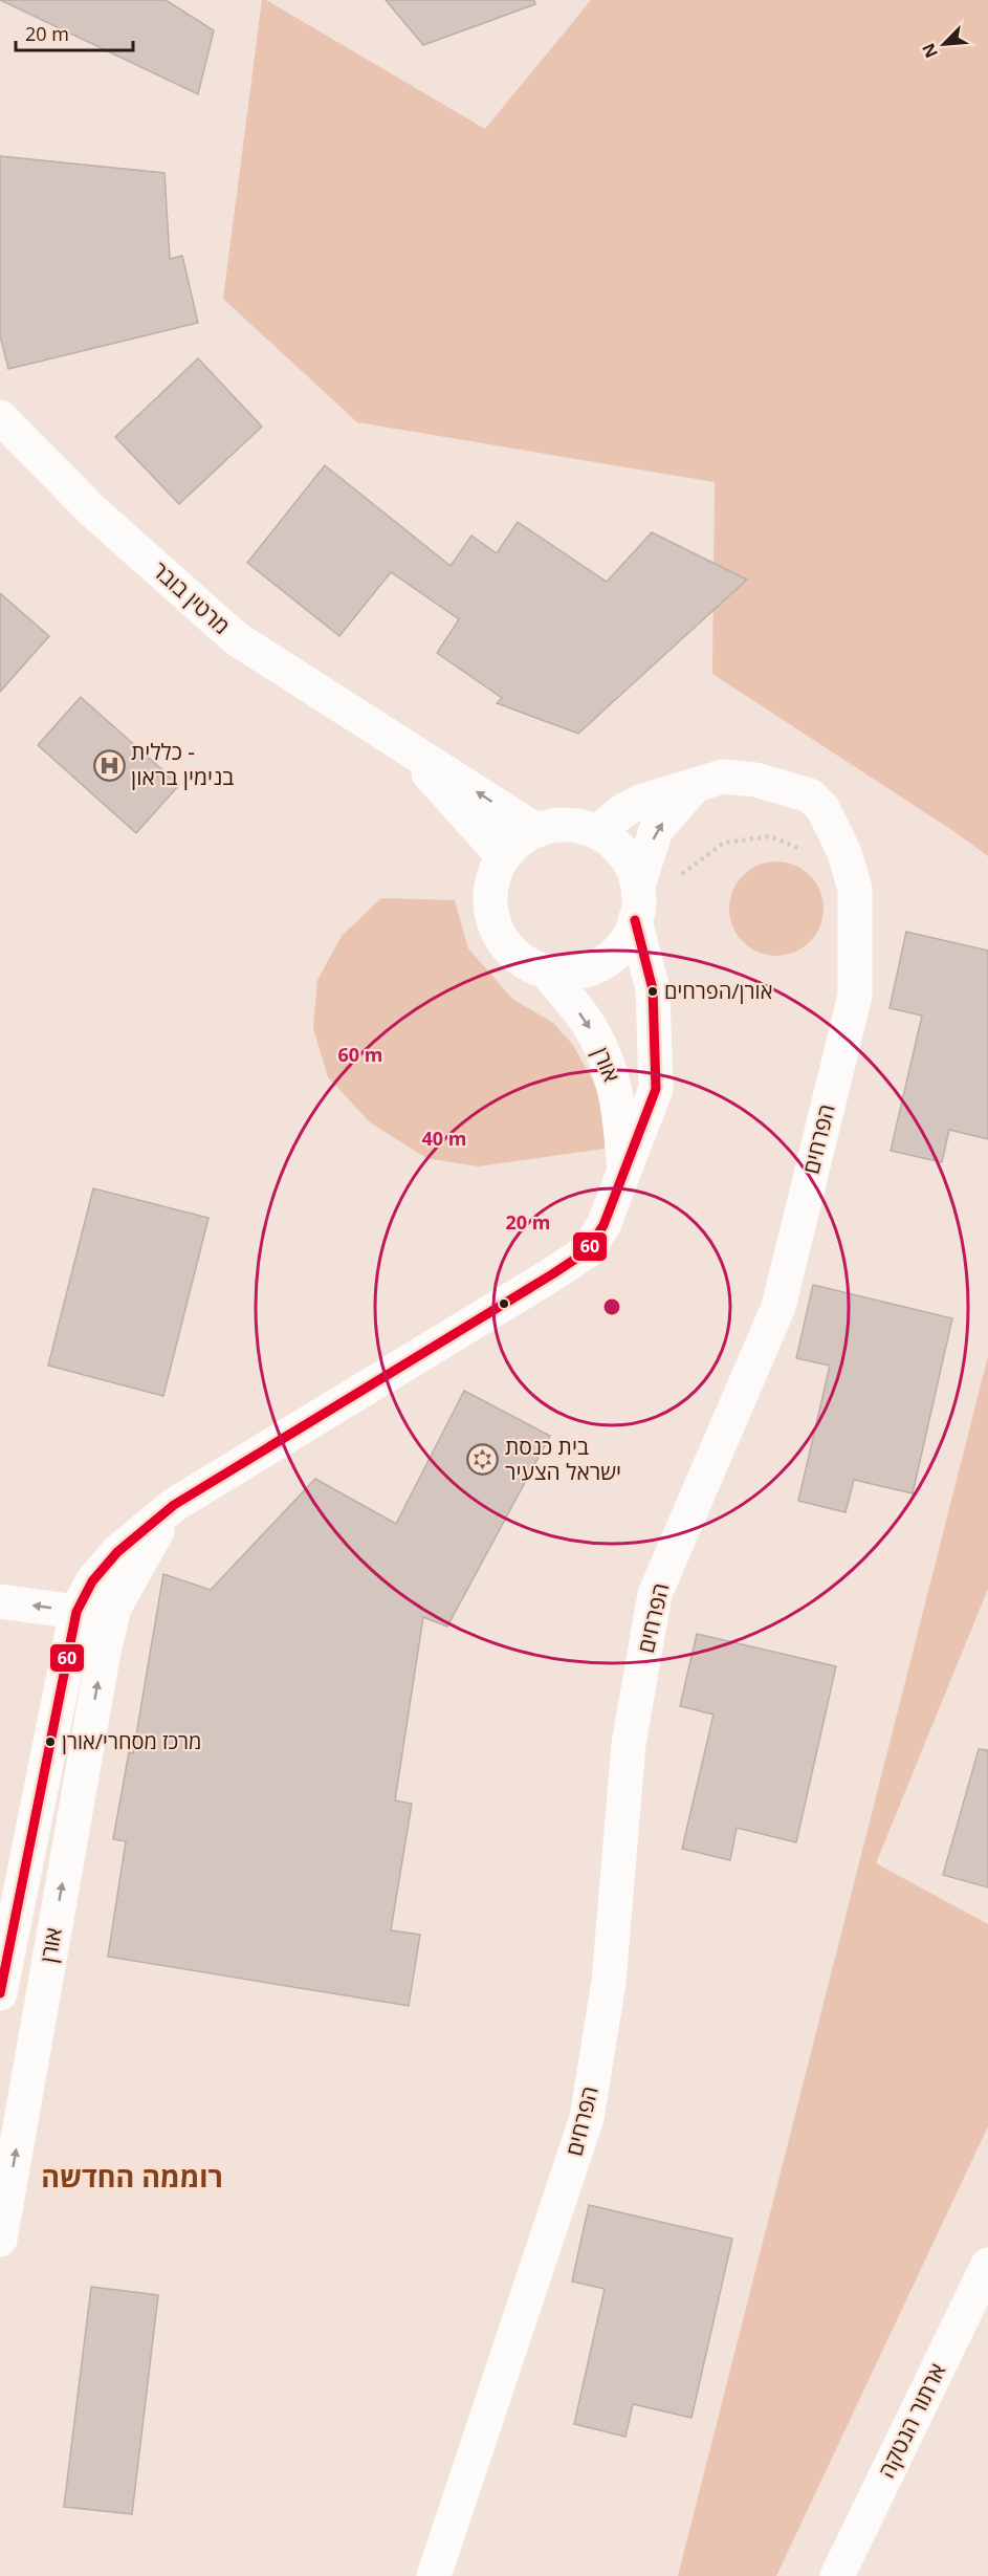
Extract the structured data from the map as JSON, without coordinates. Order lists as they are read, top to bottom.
{
  "streets": {
    "street": [
      "מרטין בובר",
      "אורן",
      "הפרחים",
      "ארתור הנטקה"
    ]
  },
  "crossings": [
    ["מרטין בובר", "אורן"],
    ["מרטין בובר", "הפרחים"],
    ["אורן", "הפרחים"]
  ],
  "districts": ["רוממה החדשה"],
  "places": {
    "hospital": ["כללית - בנימין בראון"],
    "other": ["אורן/הפרחים", "מרכז מסחרי/אורן"],
    "synagogue": ["בית כנסת ישראל הצעיר"]
  },
  "lines": ["transit line 60"],
  "scale_bar": "20 m",
  "north": "bottom left",
  "rings": ["60 m", "40 m", "20 m"]
}
